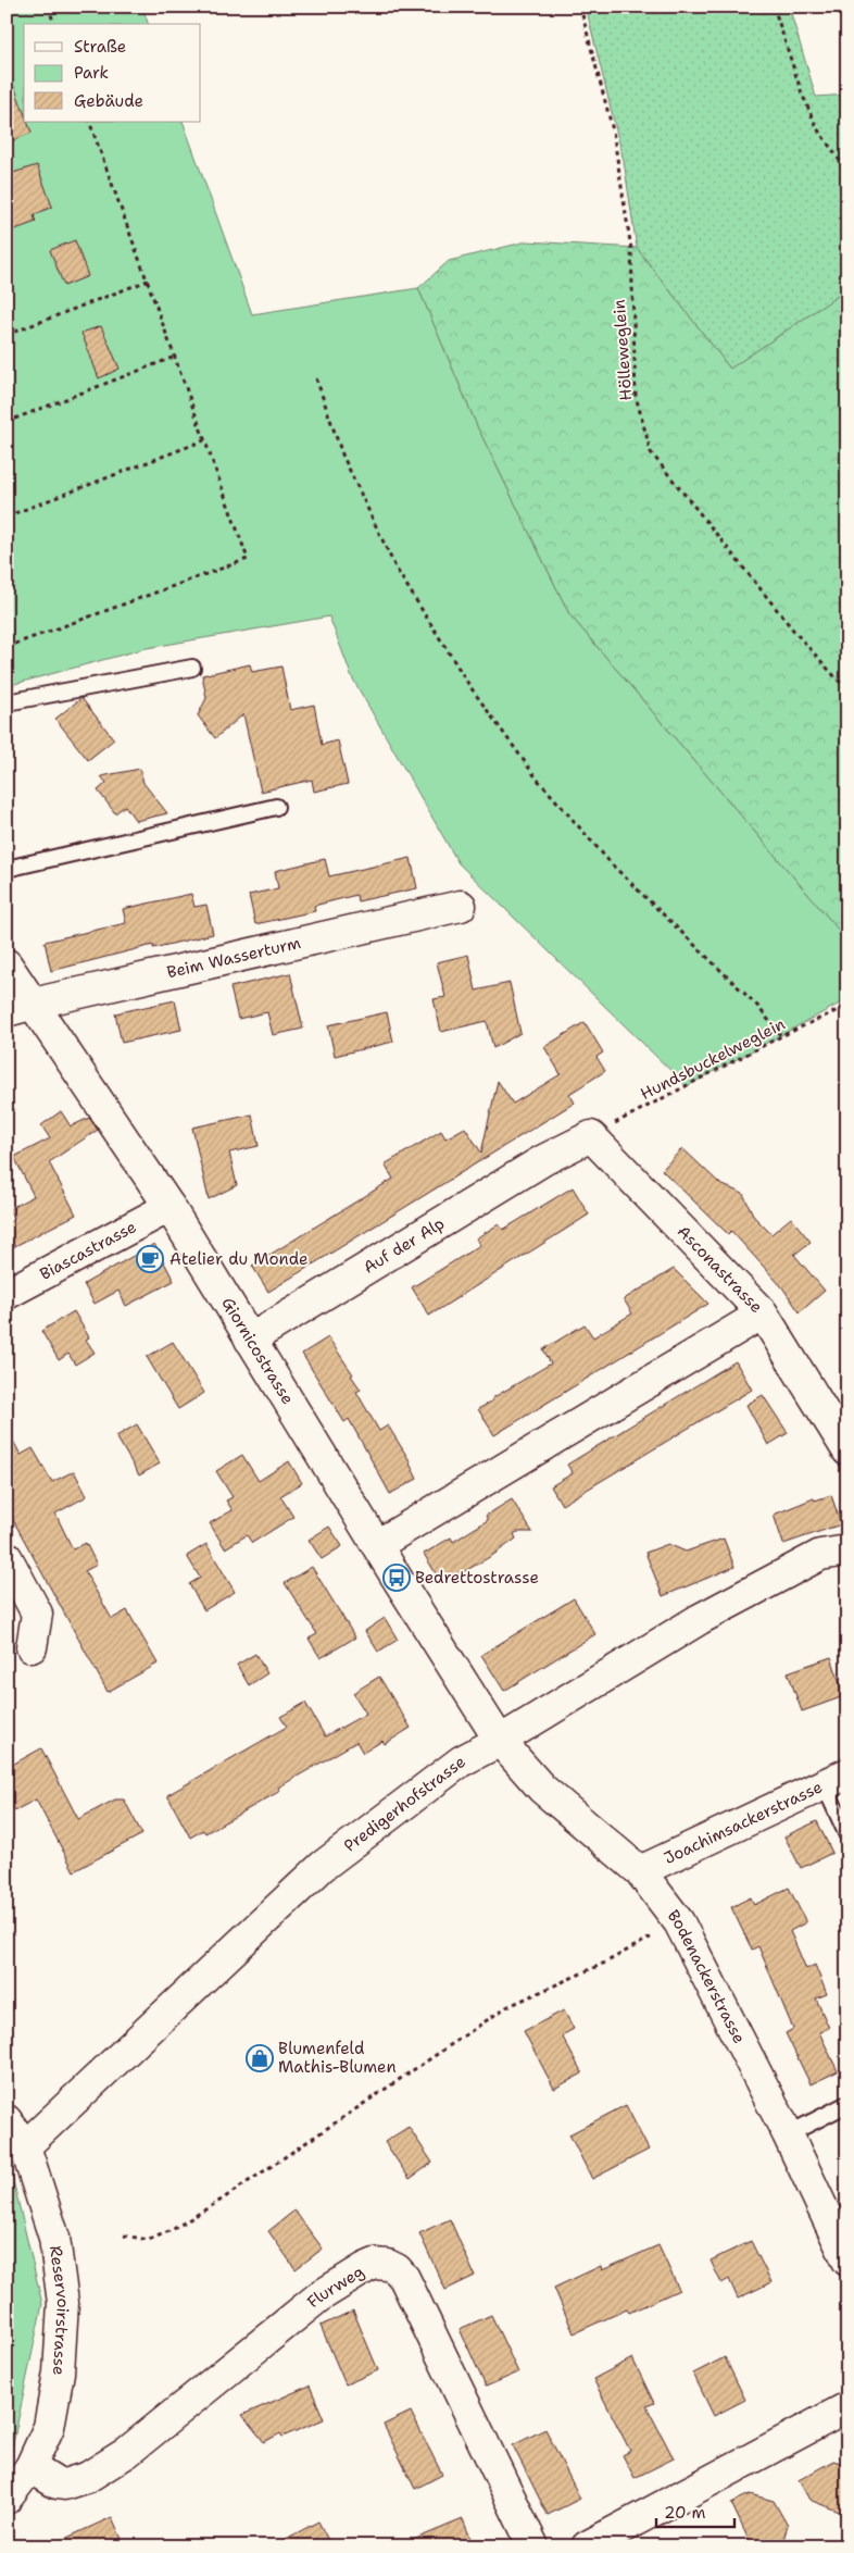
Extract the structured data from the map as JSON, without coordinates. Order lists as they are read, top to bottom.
{
  "streets": {
    "street": [
      "Beim Wasserturm",
      "Auf der Alp",
      "Biascastrasse",
      "Asconastrasse",
      "Giornicostrasse",
      "Predigerhofstrasse",
      "Joachimsackerstrasse",
      "Bodenackerstrasse",
      "Flurweg",
      "Reservoirstrasse"
    ],
    "path": ["Hölleweglein", "Hundsbuckelweglein"]
  },
  "crossings": [
    ["Beim Wasserturm", "Giornicostrasse"],
    ["Hundsbuckelweglein", "Auf der Alp"],
    ["Hundsbuckelweglein", "Asconastrasse"],
    ["Auf der Alp", "Asconastrasse"],
    ["Auf der Alp", "Giornicostrasse"],
    ["Biascastrasse", "Giornicostrasse"],
    ["Giornicostrasse", "Predigerhofstrasse"],
    ["Giornicostrasse", "Bodenackerstrasse"],
    ["Predigerhofstrasse", "Bodenackerstrasse"],
    ["Predigerhofstrasse", "Reservoirstrasse"],
    ["Joachimsackerstrasse", "Bodenackerstrasse"],
    ["Flurweg", "Reservoirstrasse"]
  ],
  "places": {
    "cafe": ["Atelier du Monde"],
    "bus stop": ["Bedrettostrasse"],
    "shop": ["Blumenfeld Mathis-Blumen"]
  },
  "legend": ["Straße", "Park", "Gebäude"],
  "scale_bar": "20 m"
}
